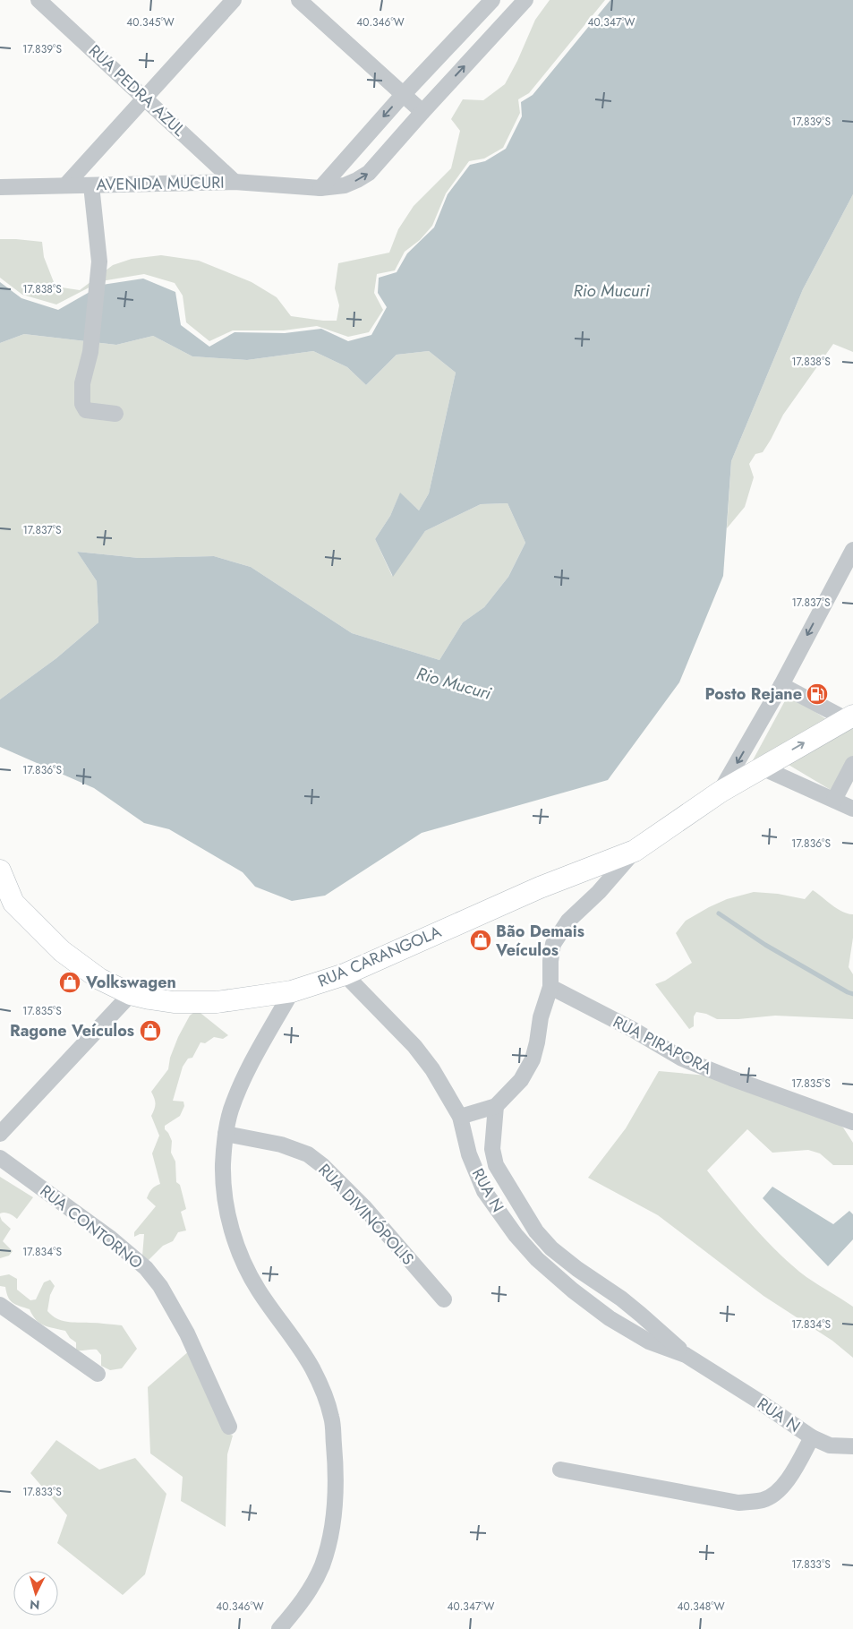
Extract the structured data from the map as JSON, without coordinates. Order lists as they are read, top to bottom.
{
  "streets": {
    "main road": ["RUA CARANGOLA"],
    "street": [
      "RUA PEDRA AZUL",
      "AVENIDA MUCURI",
      "RUA PIRAPORA",
      "RUA N",
      "RUA DIVINÓPOLIS",
      "RUA CONTORNO"
    ]
  },
  "crossings": [
    ["RUA PEDRA AZUL", "AVENIDA MUCURI"],
    ["RUA CARANGOLA", "RUA N"]
  ],
  "water": ["Rio Mucuri"],
  "places": {
    "fuel station": ["Posto Rejane"],
    "shop": ["Bão Demais Veículos", "Volkswagen", "Ragone Veículos"]
  },
  "north": "bottom",
  "coordinates": [
    "40.345°W",
    "40.346°W",
    "40.347°W",
    "17.839°S",
    "17.838°S",
    "17.837°S",
    "17.836°S",
    "17.835°S",
    "17.834°S",
    "17.833°S",
    "40.348°W"
  ]
}
